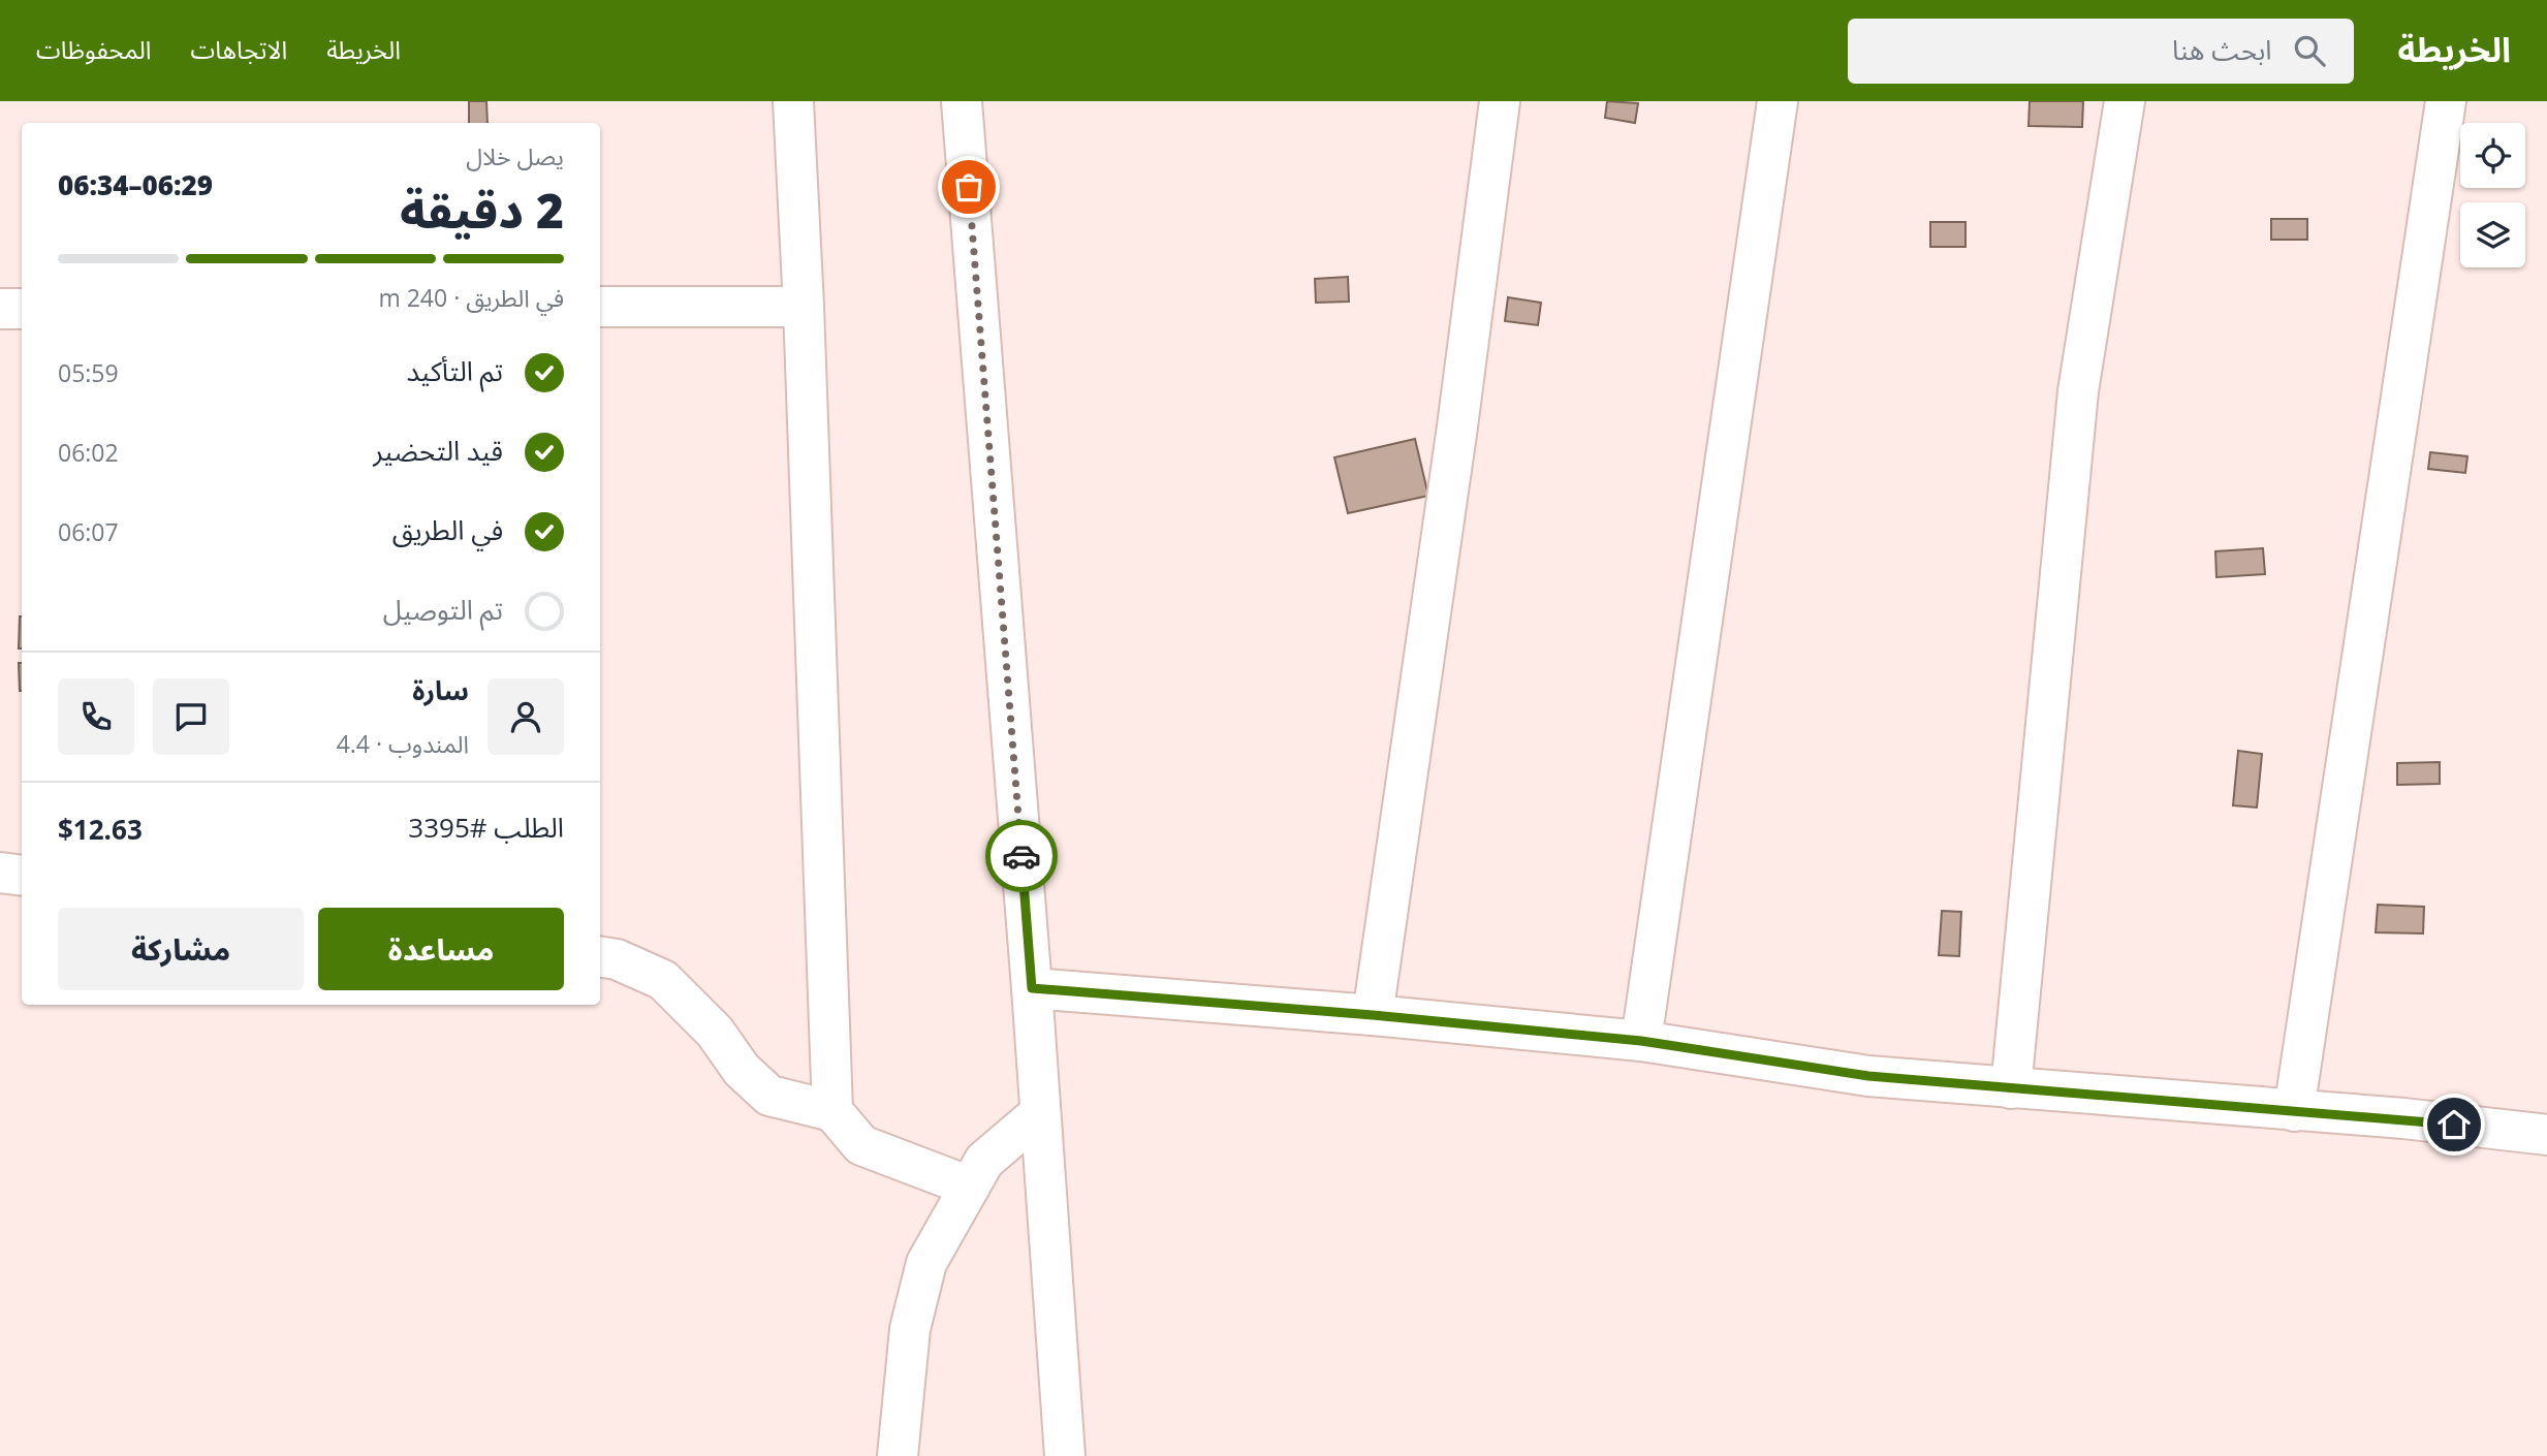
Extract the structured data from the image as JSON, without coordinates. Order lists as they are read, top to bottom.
{
  "page": {
    "header": "الخريطة",
    "search": "ابحث هنا",
    "nav": ["الخريطة", "الاتجاهات", "المحفوظات"],
    "heading": ["2 دقيقة", "يصل خلال", "06:29–06:34"],
    "panel": [
      "سارة",
      "المندوب · 4.4",
      "الطلب #3395",
      "$12.63"
    ],
    "bar": "في الطريق · 240 m",
    "list": [
      ["تم التأكيد", "05:59"],
      ["قيد التحضير", "06:02"],
      ["في الطريق", "06:07"],
      "تم التوصيل"
    ],
    "buttons": ["مساعدة", "مشاركة"]
  }
}
